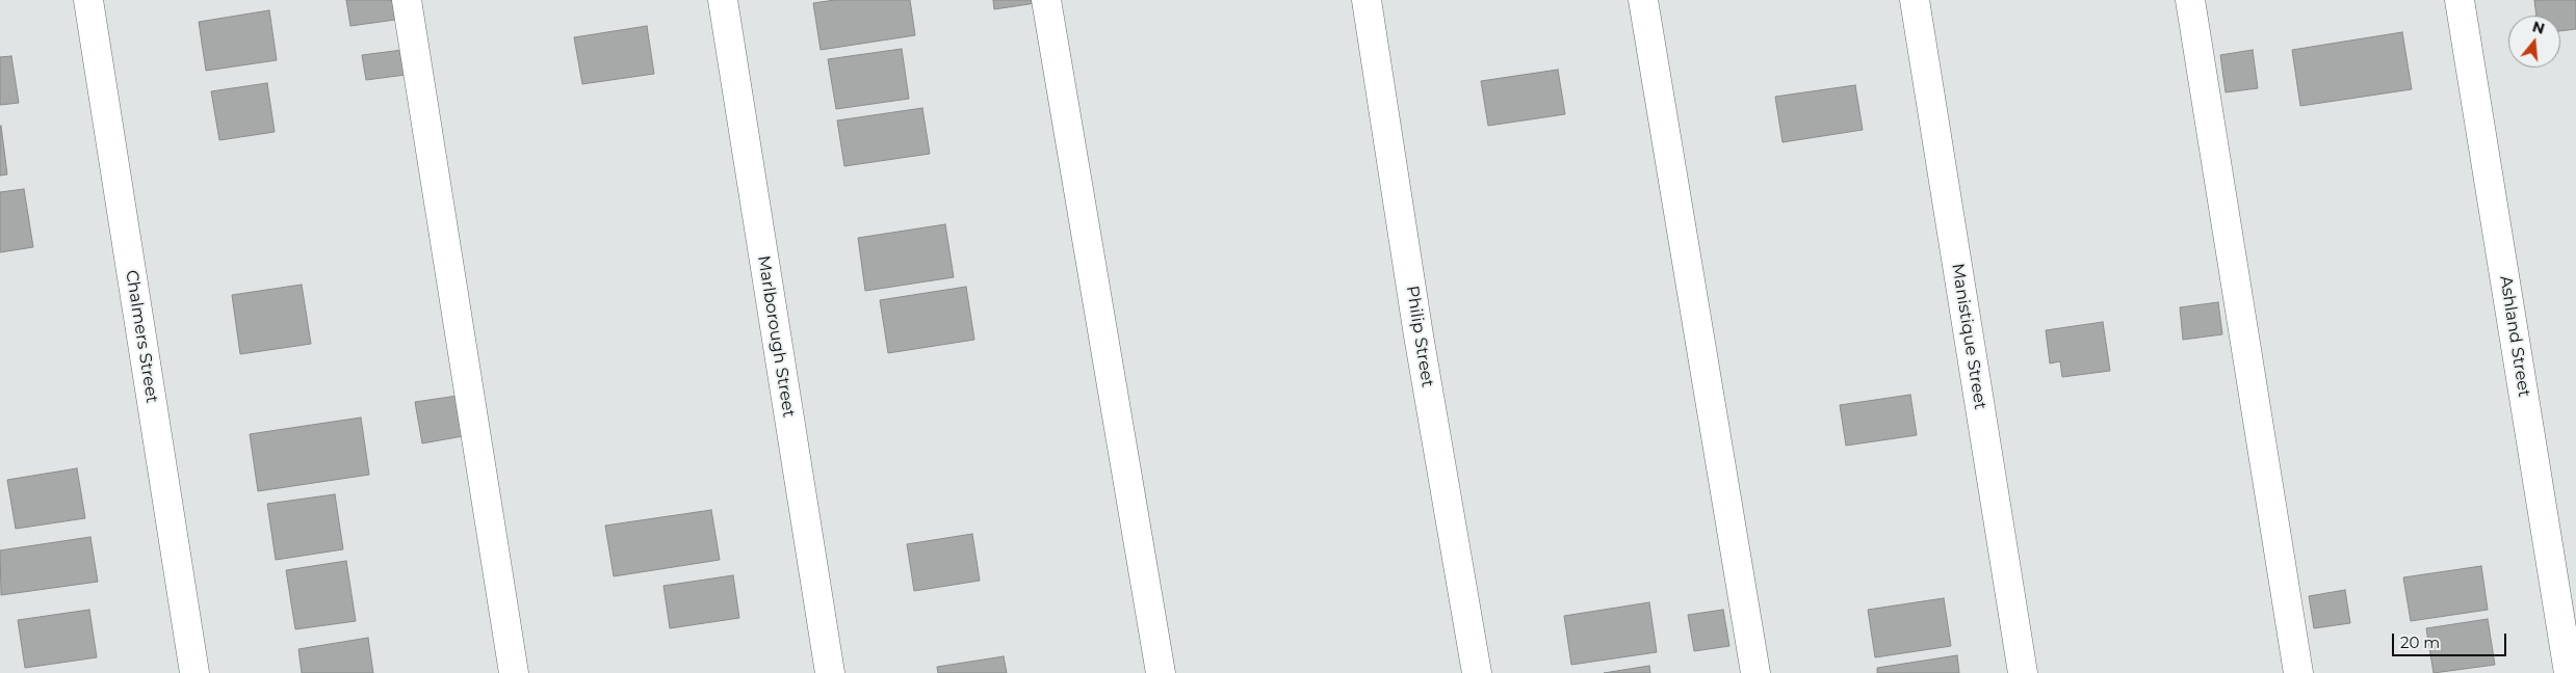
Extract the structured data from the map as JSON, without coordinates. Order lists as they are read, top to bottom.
{
  "streets": {
    "street": [
      "Chalmers Street",
      "Marlborough Street",
      "Philip Street",
      "Manistique Street",
      "Ashland Street"
    ]
  },
  "scale_bar": "20 m",
  "north": "top"
}
